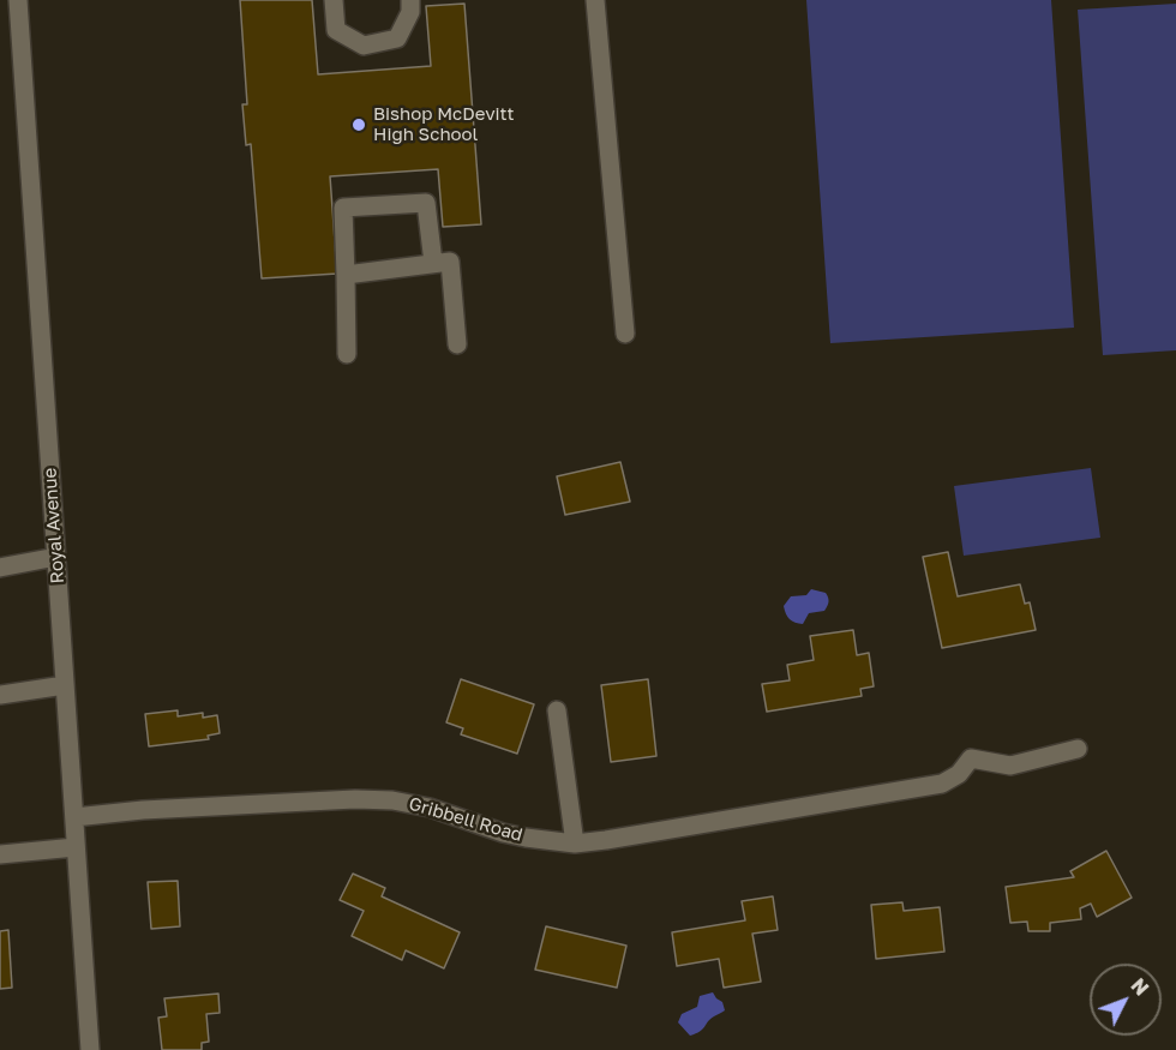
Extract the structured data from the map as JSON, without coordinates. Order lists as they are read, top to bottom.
{
  "streets": {
    "street": ["Royal Avenue", "Gribbell Road"]
  },
  "crossings": [
    ["Royal Avenue", "Gribbell Road"]
  ],
  "places": ["Bishop McDevitt High School"],
  "north": "top right"
}
